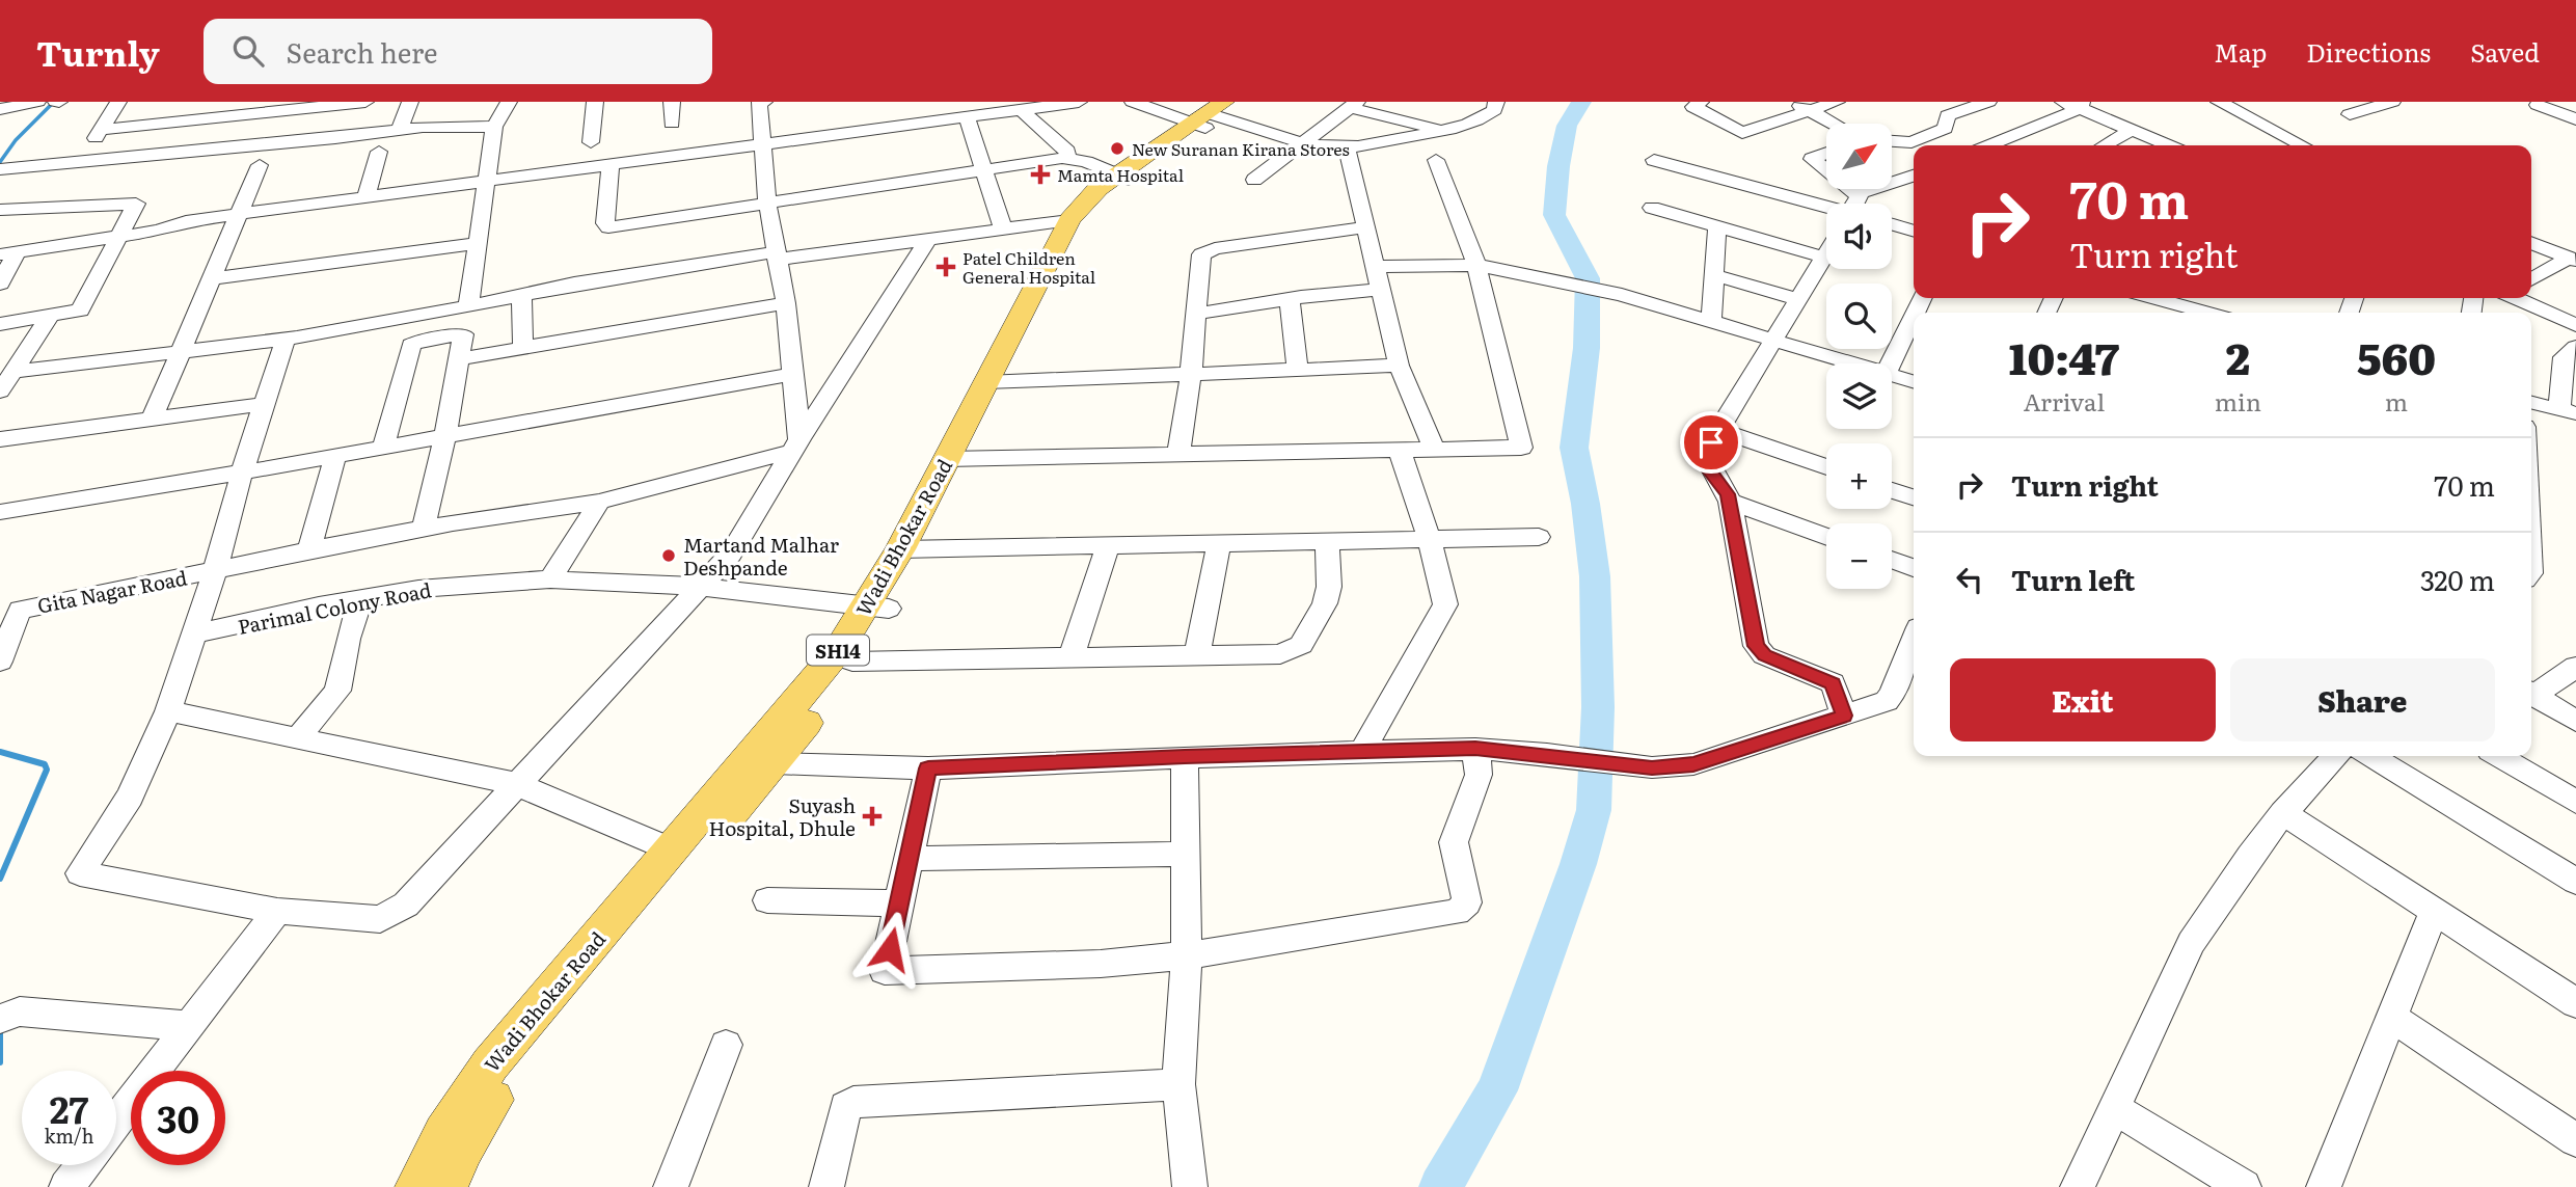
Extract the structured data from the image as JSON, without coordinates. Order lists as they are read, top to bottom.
{
  "streets": {
    "main road": ["Wadi Bhokar Road", "SH14"],
    "street": ["Gita Nagar Road", "Parimal Colony Road"]
  },
  "crossings": [
    ["Wadi Bhokar Road", "Parimal Colony Road"]
  ],
  "places": {
    "other": ["New Suranan Kirana Stores", "Martand Malhar Deshpande"],
    "health": ["Mamta Hospital", "Patel Children General Hospital", "Suyash Hospital, Dhule"]
  },
  "north": "top right",
  "page": {
    "header": "Turnly",
    "search": "Search here",
    "nav": ["Map", "Directions", "Saved"],
    "map_buttons": ["+", "−"],
    "turn": ["70 m", "Turn right"],
    "eta": [
      "10:47",
      "Arrival",
      "2",
      "min",
      "560",
      "m"
    ],
    "list": [
      {
        "name": "Turn right",
        "value": "70 m"
      },
      {
        "name": "Turn left",
        "value": "320 m"
      }
    ],
    "buttons": ["Exit", "Share"],
    "speed": "27 km/h",
    "limit": "30"
  }
}
